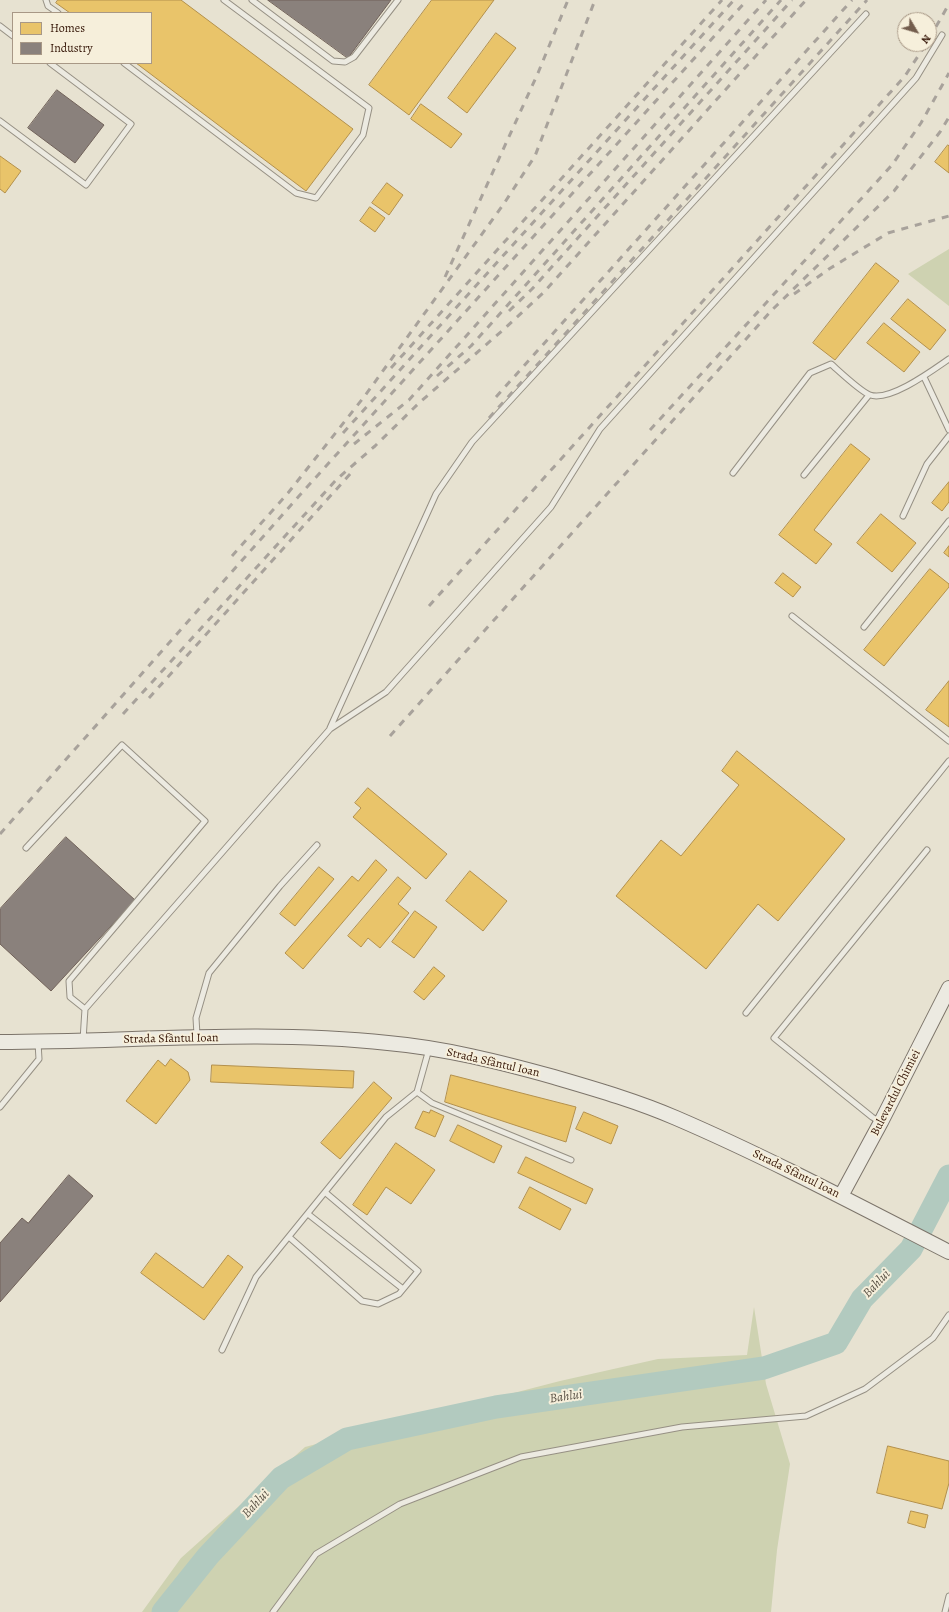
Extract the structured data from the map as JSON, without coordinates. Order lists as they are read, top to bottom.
{
  "streets": {
    "main road": ["Strada Sfântul Ioan", "Bulevardul Chimiei"]
  },
  "crossings": [
    ["Strada Sfântul Ioan", "Bulevardul Chimiei"]
  ],
  "water": ["Bahlui"],
  "legend": ["Homes", "Industry"],
  "north": "bottom right"
}
